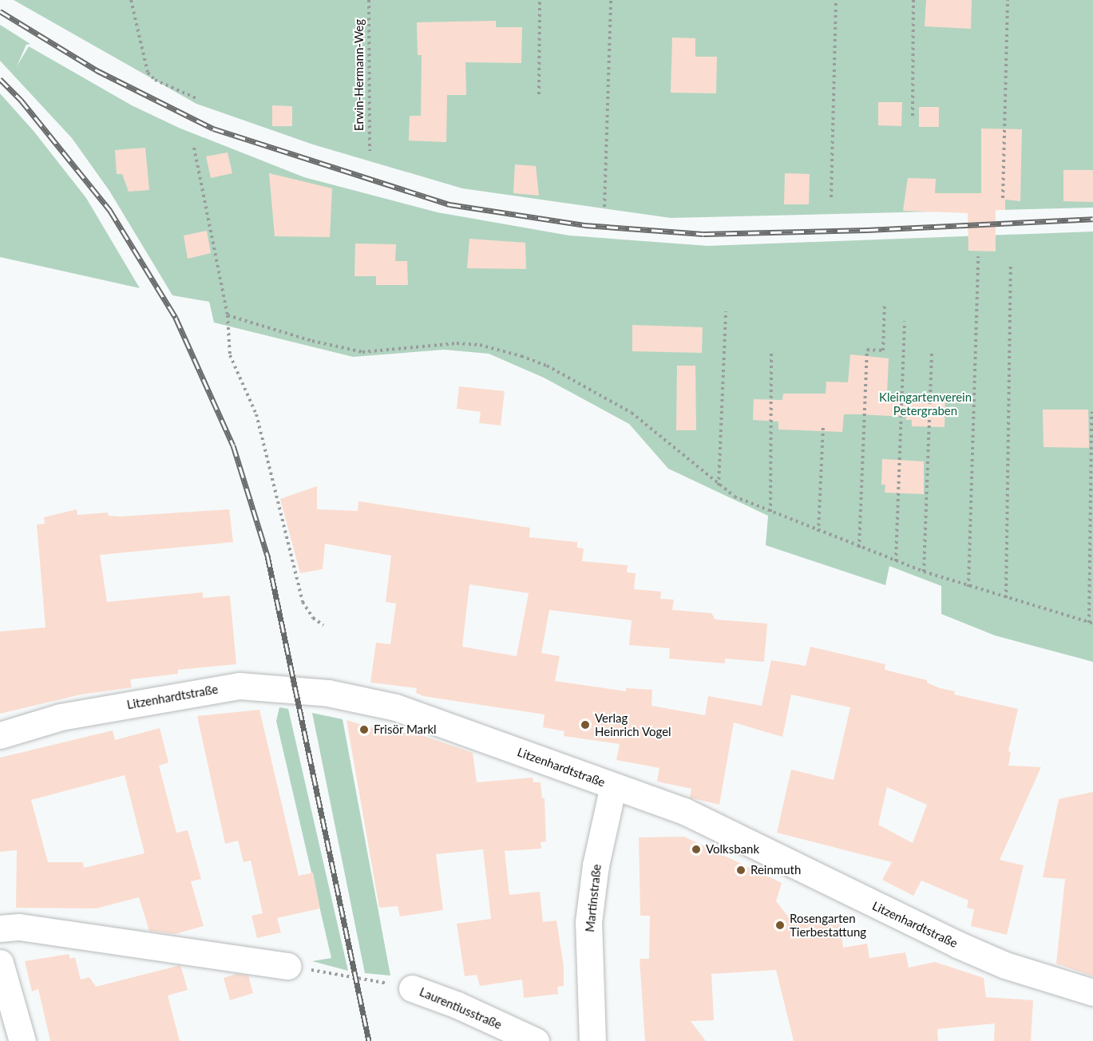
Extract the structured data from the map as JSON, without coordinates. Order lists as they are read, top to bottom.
{
  "streets": {
    "street": ["Litzenhardtstraße", "Martinstraße", "Laurentiusstraße"],
    "path": ["Erwin-Hermann-Weg"]
  },
  "crossings": [
    ["Litzenhardtstraße", "Martinstraße"]
  ],
  "parks": ["Kleingartenverein Petergraben"],
  "places": [
    "Verlag Heinrich Vogel",
    "Frisör Markl",
    "Volksbank",
    "Reinmuth",
    "Rosengarten Tierbestattung"
  ]
}
